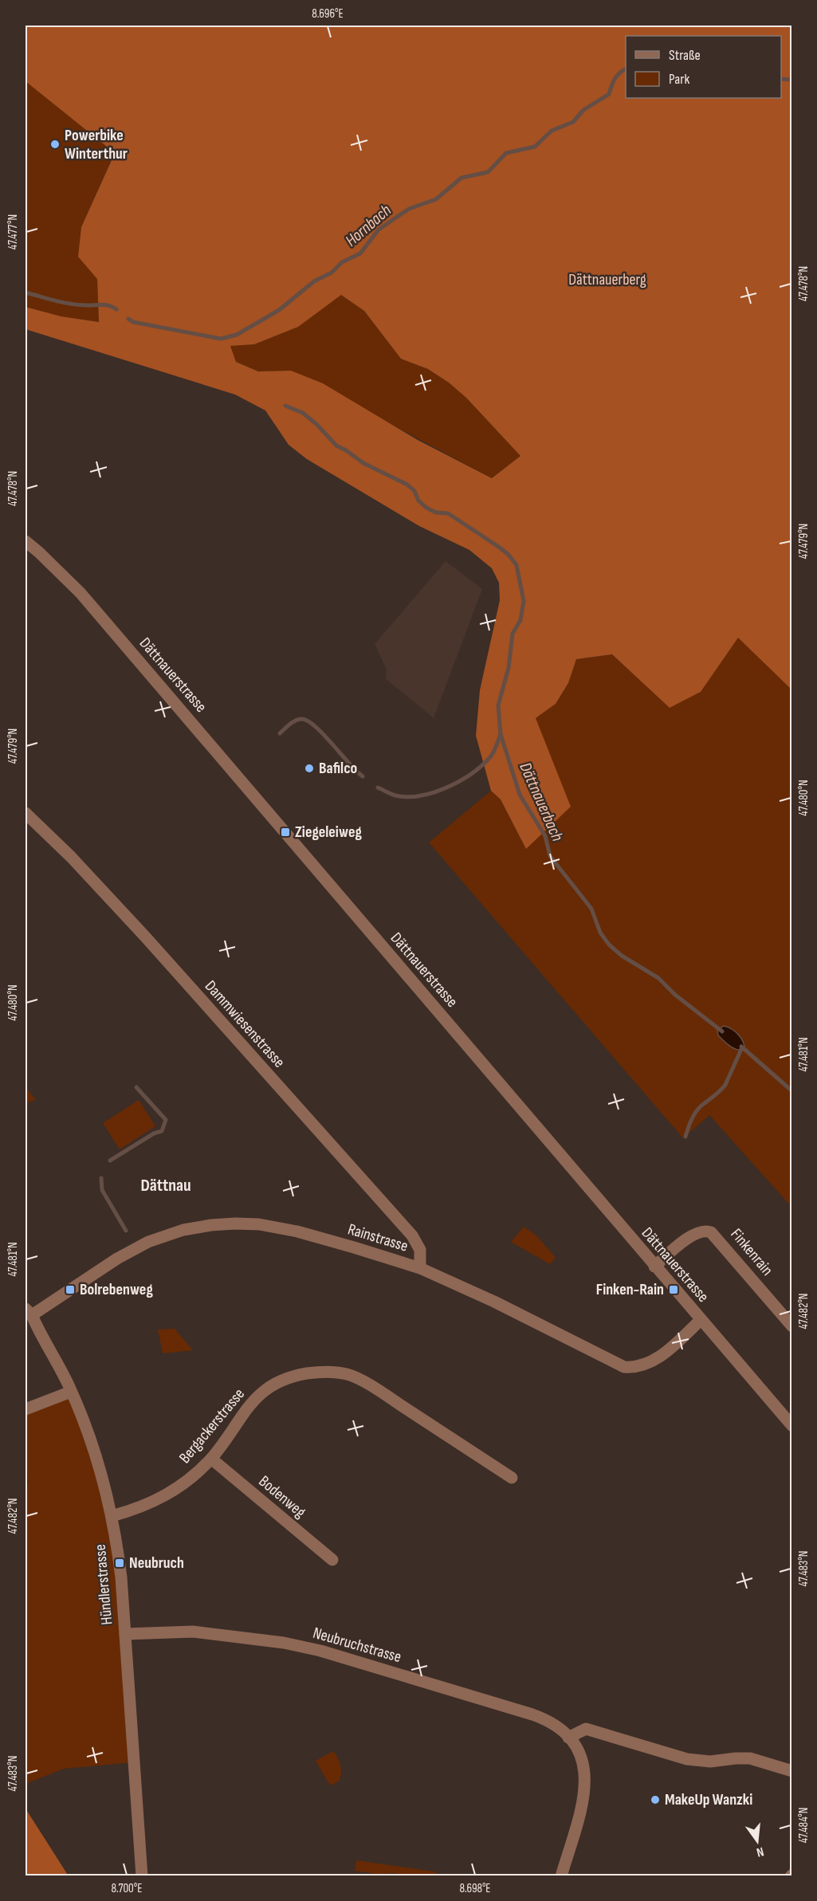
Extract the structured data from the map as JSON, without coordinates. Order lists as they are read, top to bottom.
{
  "streets": {
    "street": [
      "Dättnauerstrasse",
      "Dammwiesenstrasse",
      "Rainstrasse",
      "Finkenrain",
      "Bergackerstrasse",
      "Bodenweg",
      "Hündlerstrasse",
      "Neubruchstrasse"
    ]
  },
  "crossings": [
    ["Dättnauerstrasse", "Rainstrasse"],
    ["Dättnauerstrasse", "Finkenrain"],
    ["Dammwiesenstrasse", "Rainstrasse"],
    ["Rainstrasse", "Hündlerstrasse"],
    ["Bergackerstrasse", "Bodenweg"],
    ["Bergackerstrasse", "Hündlerstrasse"],
    ["Hündlerstrasse", "Neubruchstrasse"]
  ],
  "districts": ["Dättnau"],
  "water": ["Hornbach", "Dättnauerbach"],
  "parks": ["Dättnauerberg"],
  "places": {
    "other": ["Powerbike Winterthur", "Bafilco", "MakeUp Wanzki"],
    "transit": [
      "Ziegeleiweg",
      "Bolrebenweg",
      "Finken-Rain",
      "Neubruch"
    ]
  },
  "legend": ["Straße", "Park"],
  "north": "bottom",
  "coordinates": [
    "8.696°E",
    "47.477°N",
    "47.478°N",
    "47.479°N",
    "47.480°N",
    "47.481°N",
    "47.482°N",
    "47.483°N",
    "47.484°N",
    "8.700°E",
    "8.698°E"
  ]
}
